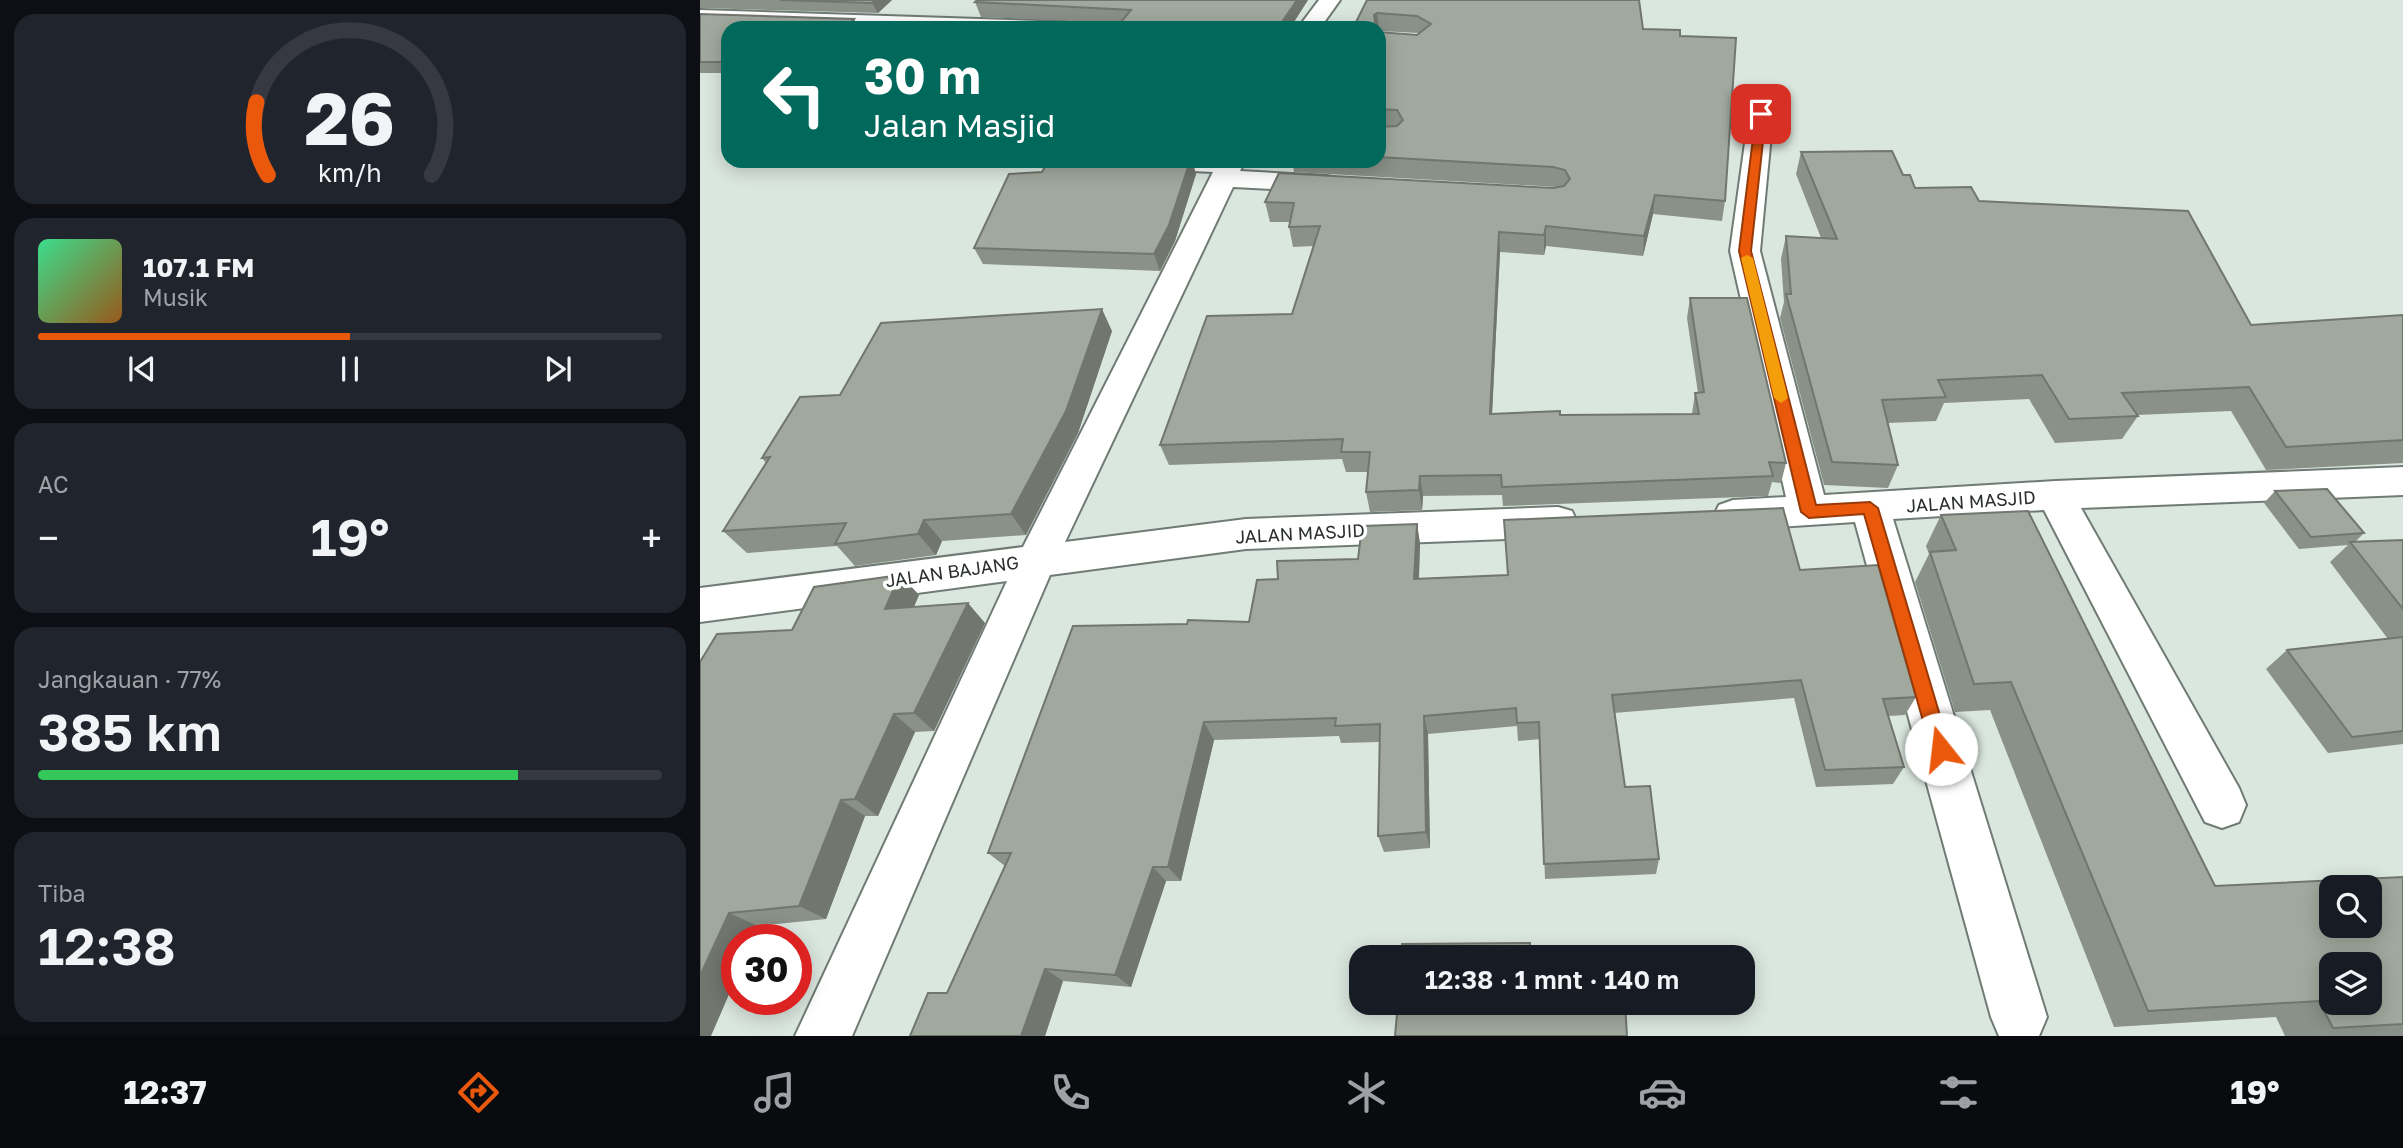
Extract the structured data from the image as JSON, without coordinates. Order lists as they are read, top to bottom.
{
  "streets": {
    "street": ["JALAN MASJID", "JALAN BAJANG"]
  },
  "crossings": [
    ["JALAN MASJID", "JALAN BAJANG"]
  ],
  "page": {
    "turn": ["30 m", "Jalan Masjid"],
    "song": ["107.1 FM", "Musik"],
    "tile": [
      "AC",
      ["Jangkauan · 77%", "385 km"],
      ["Tiba", "12:38"]
    ],
    "heat": ["−", "19°", "+"],
    "limit": "30",
    "trip": "12:38 · 1 mnt · 140 m",
    "tabs": ["12:37", "19°"],
    "gauge": ["26", "km/h"]
  }
}
